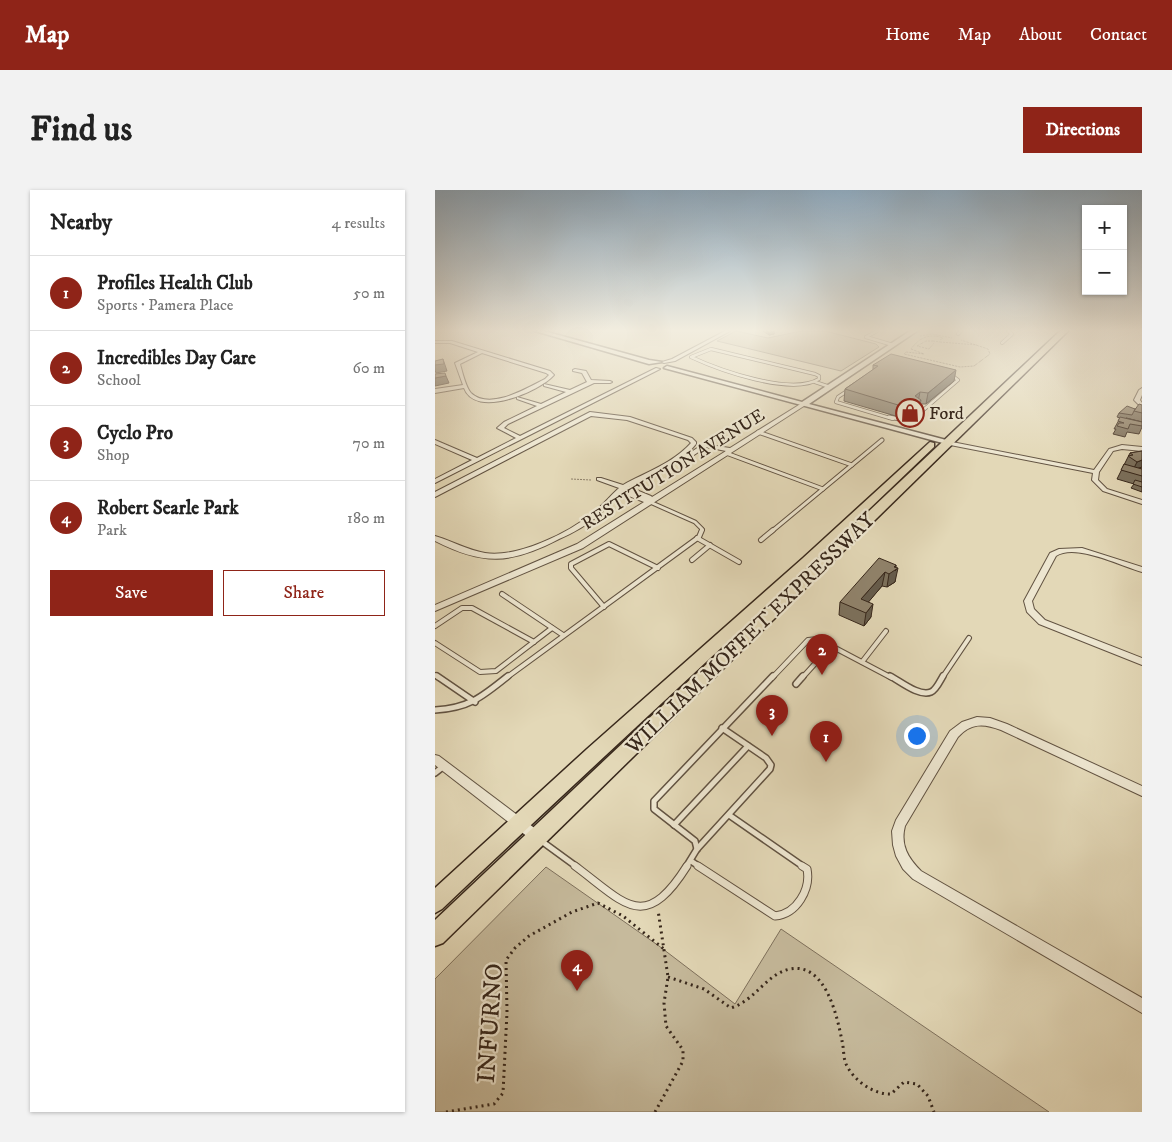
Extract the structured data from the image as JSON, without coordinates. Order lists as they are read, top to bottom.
{
  "streets": {
    "main road": ["WILLIAM MOFFET EXPRESSWAY"],
    "street": ["RESTITUTION AVENUE"],
    "path": ["INFURNO"]
  },
  "places": {
    "shop": ["Ford"]
  },
  "page": {
    "header": "Map",
    "nav": [
      "Home",
      "Map",
      "About",
      "Contact"
    ],
    "buttons": [
      "Directions",
      ["Save", "Share"]
    ],
    "title": "Find us",
    "heading": ["Nearby", "4 results"],
    "map_buttons": ["+", "−"],
    "list": [
      {
        "mark": "1",
        "name": "Profiles Health Club",
        "note": "Sports · Pamera Place",
        "value": "50 m"
      },
      {
        "mark": "2",
        "name": "Incredibles Day Care",
        "note": "School",
        "value": "60 m"
      },
      {
        "mark": "3",
        "name": "Cyclo Pro",
        "note": "Shop",
        "value": "70 m"
      },
      {
        "mark": "4",
        "name": "Robert Searle Park",
        "note": "Park",
        "value": "180 m"
      }
    ],
    "pins": [
      "2",
      "3",
      "1",
      "4"
    ]
  }
}
